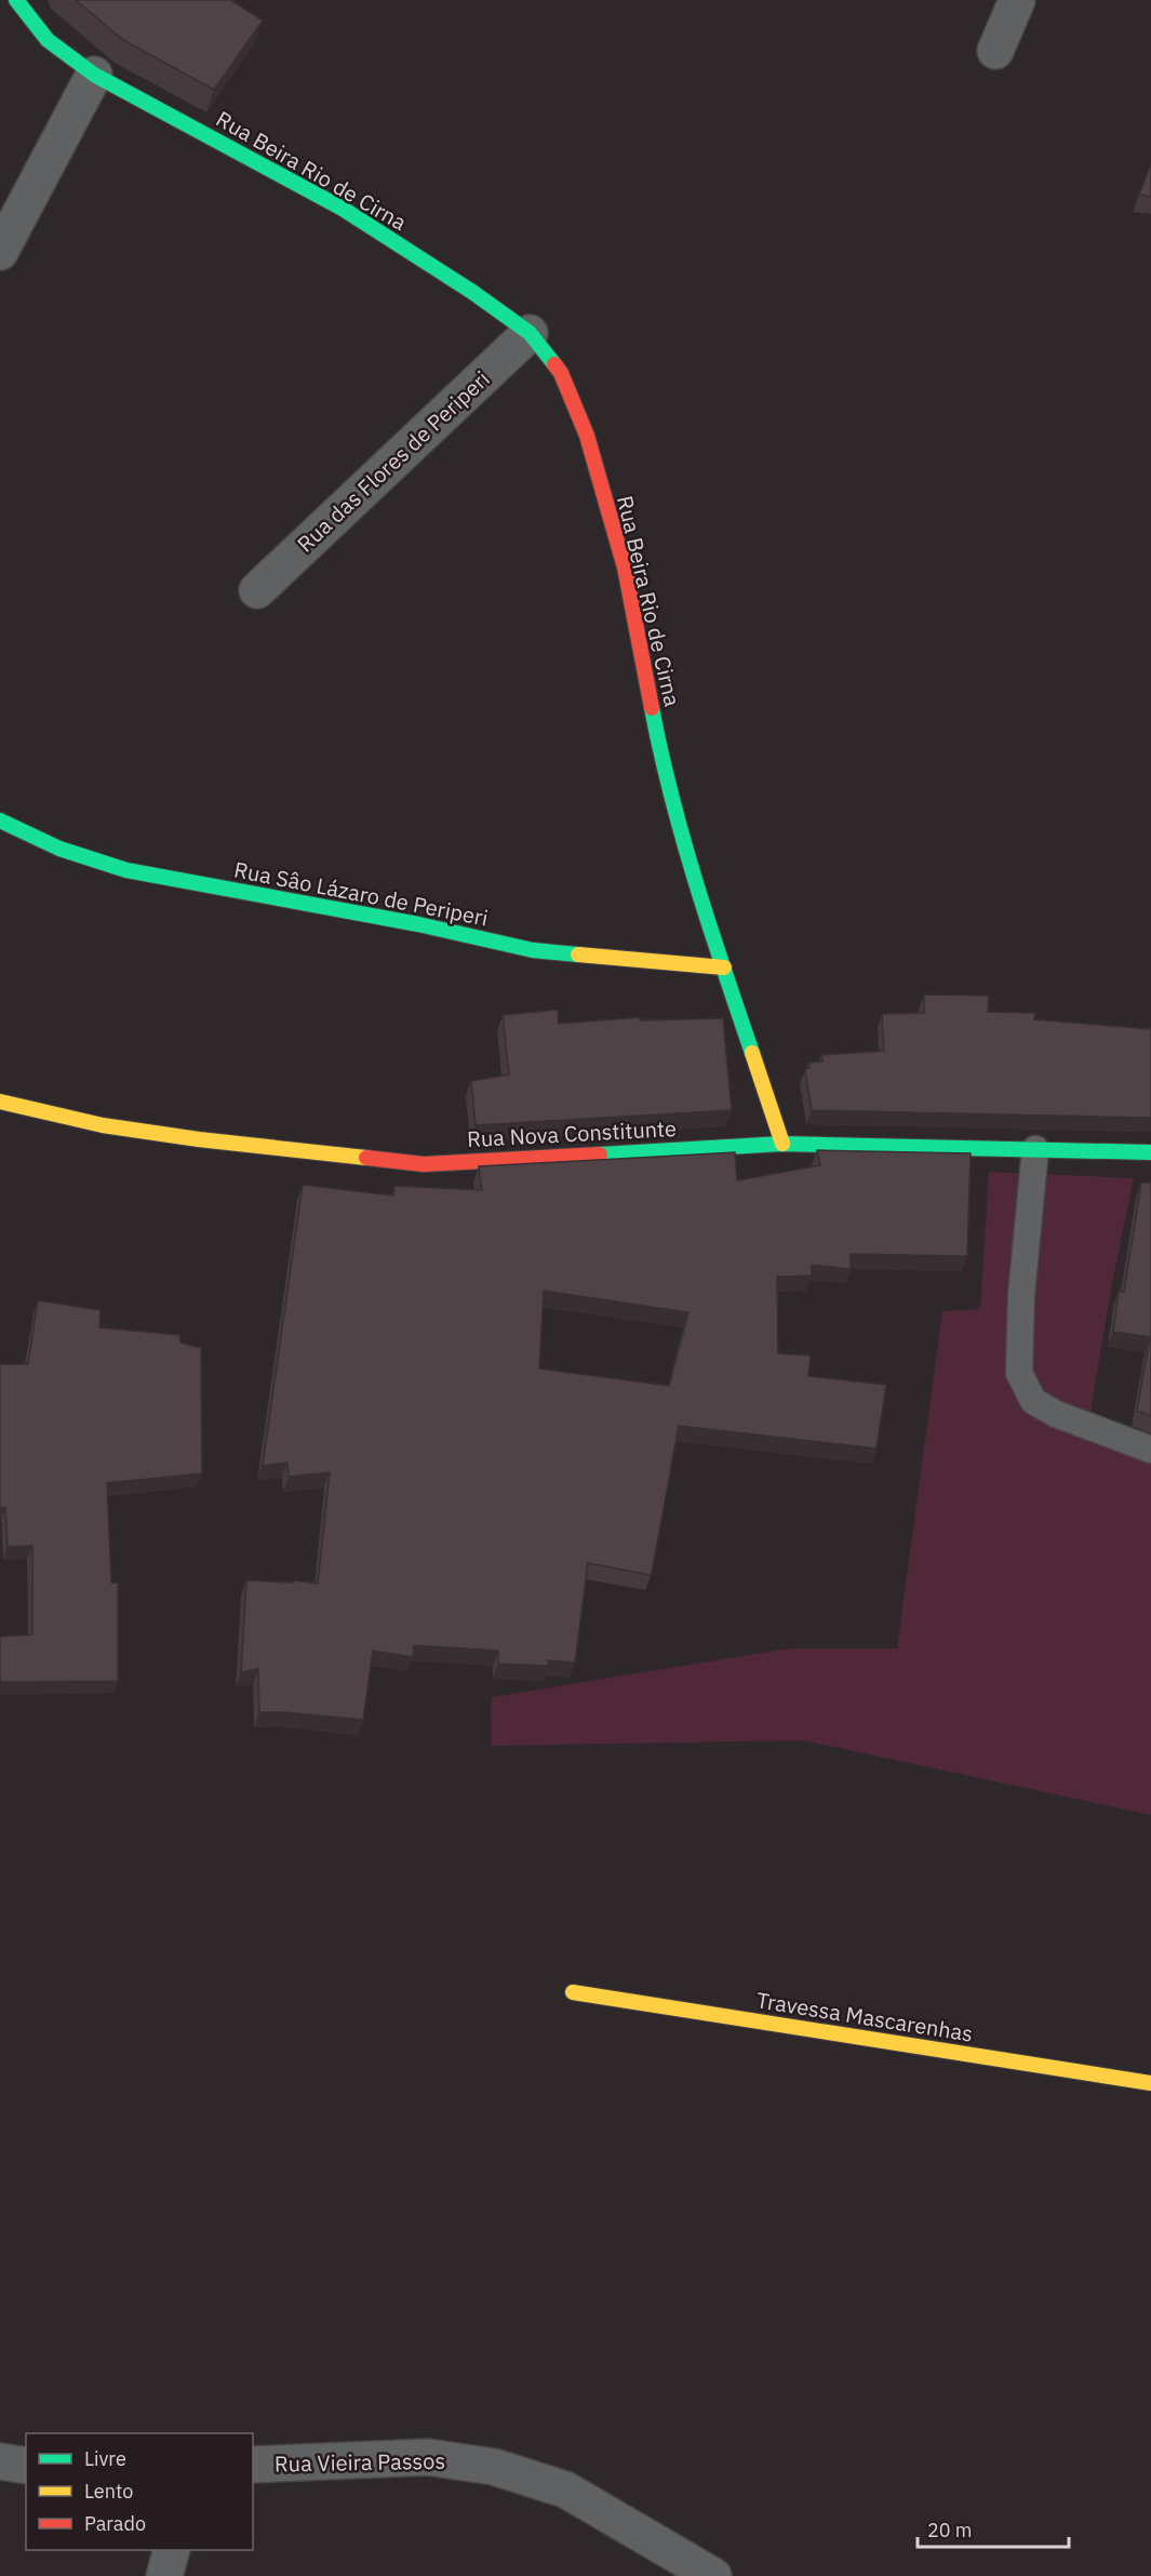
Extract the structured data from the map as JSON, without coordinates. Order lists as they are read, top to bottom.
{
  "streets": {
    "street": [
      "Rua Beira Rio de Cirna",
      "Rua das Flores de Periperi",
      "Rua Sâo Lázaro de Periperi",
      "Rua Nova Constitunte",
      "Travessa Mascarenhas",
      "Rua Vieira Passos"
    ]
  },
  "crossings": [
    ["Rua Beira Rio de Cirna", "Rua das Flores de Periperi"],
    ["Rua Beira Rio de Cirna", "Rua Sâo Lázaro de Periperi"],
    ["Rua Beira Rio de Cirna", "Rua Nova Constitunte"]
  ],
  "legend": ["Livre", "Lento", "Parado"],
  "scale_bar": "20 m"
}
